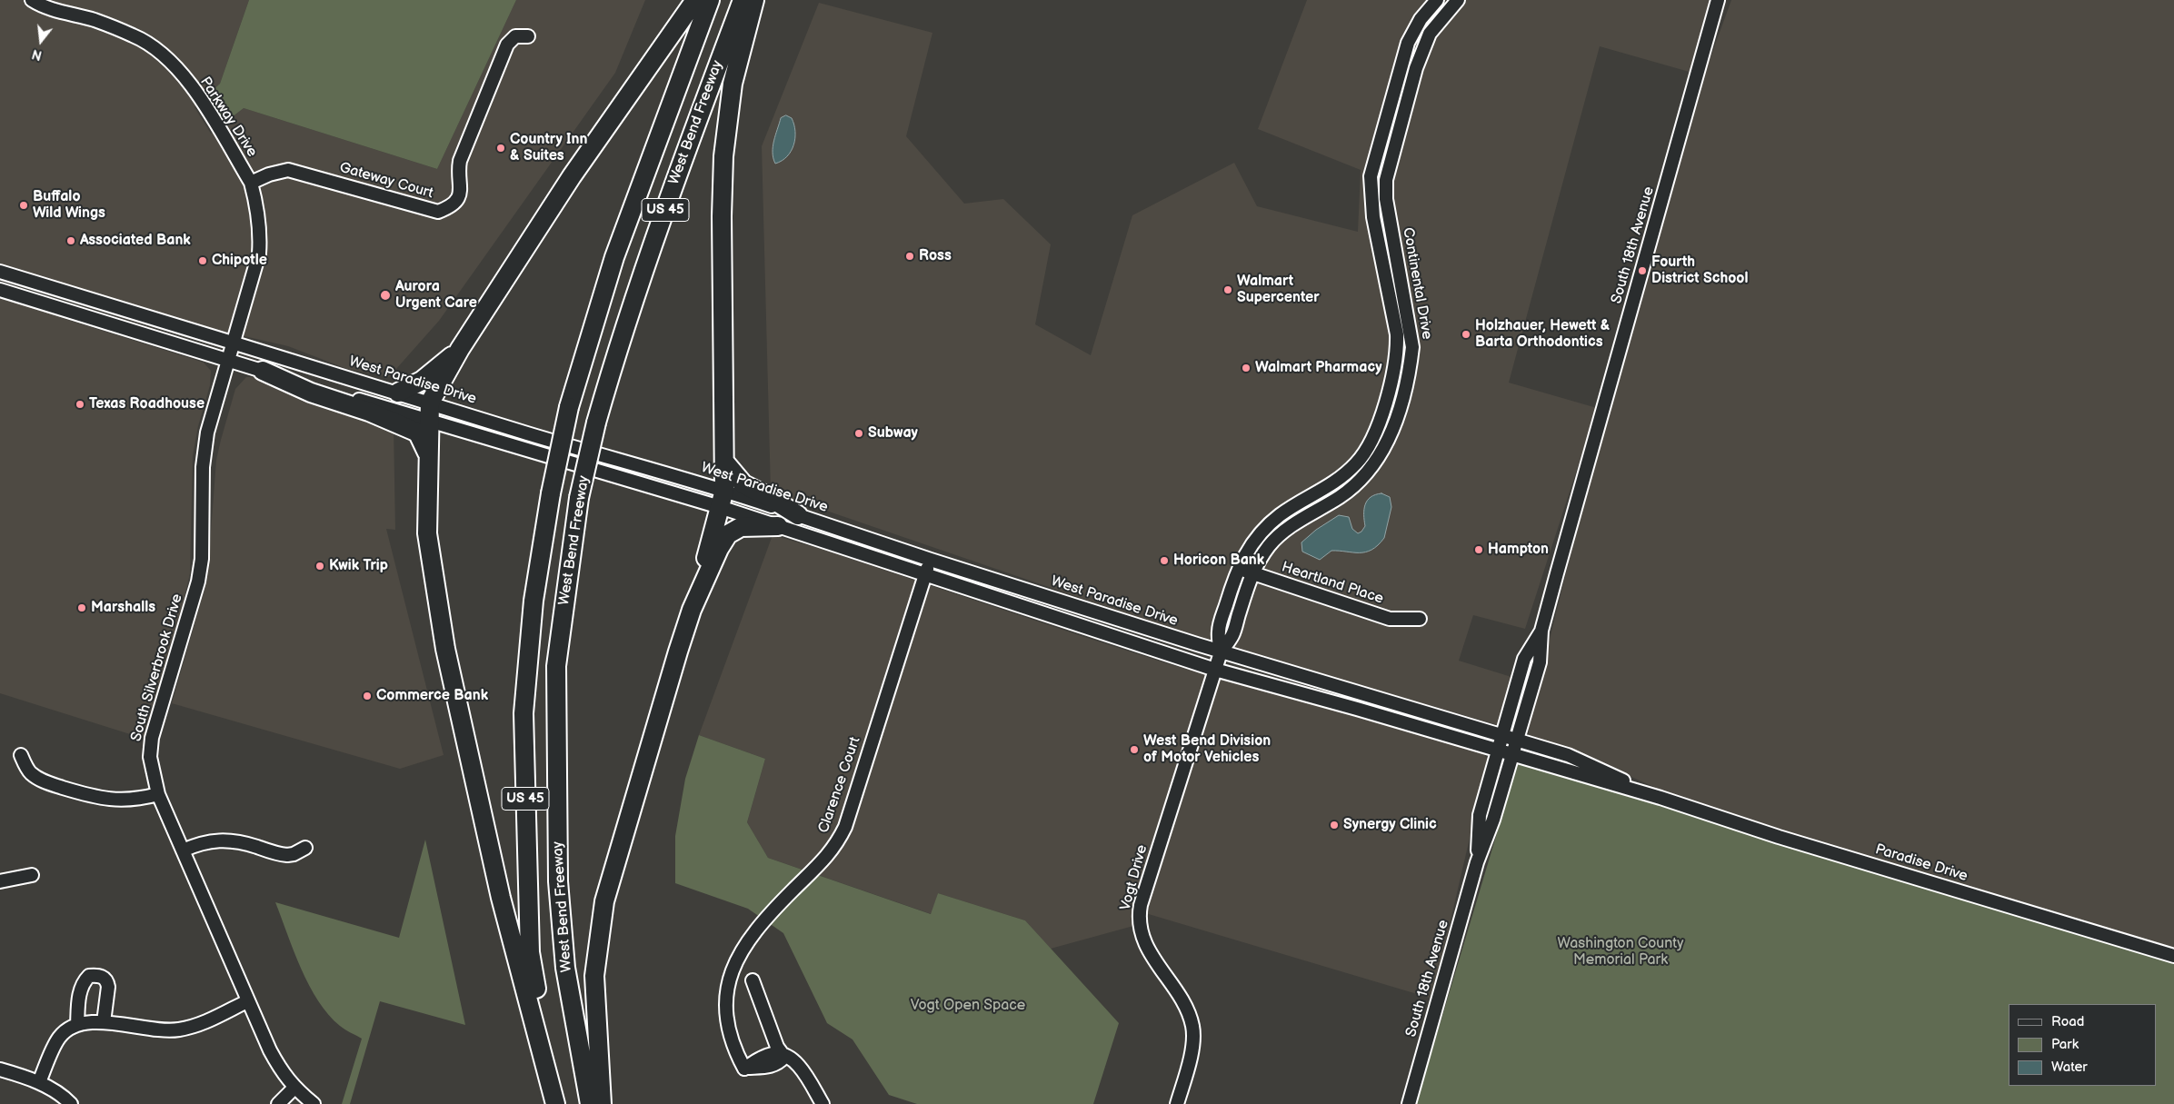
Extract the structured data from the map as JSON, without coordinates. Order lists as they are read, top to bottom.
{
  "streets": {
    "highway": ["West Bend Freeway", "US 45"],
    "street": [
      "Parkway Drive",
      "Gateway Court",
      "South 18th Avenue",
      "Continental Drive",
      "West Paradise Drive",
      "Heartland Place",
      "South Silverbrook Drive",
      "Clarence Court",
      "Paradise Drive",
      "Vogt Drive"
    ]
  },
  "crossings": [
    ["Parkway Drive", "Gateway Court"],
    ["Parkway Drive", "West Paradise Drive"],
    ["Parkway Drive", "South Silverbrook Drive"],
    ["South 18th Avenue", "West Paradise Drive"],
    ["South 18th Avenue", "Paradise Drive"],
    ["Continental Drive", "West Paradise Drive"],
    ["Continental Drive", "Heartland Place"],
    ["Continental Drive", "Vogt Drive"],
    ["West Paradise Drive", "South Silverbrook Drive"],
    ["West Paradise Drive", "Clarence Court"],
    ["West Paradise Drive", "Paradise Drive"],
    ["West Paradise Drive", "Vogt Drive"]
  ],
  "parks": ["Washington County Memorial Park", "Vogt Open Space"],
  "places": [
    "Country Inn & Suites",
    "Buffalo Wild Wings",
    "Associated Bank",
    "Ross",
    "Chipotle",
    "Fourth District School",
    "Walmart Supercenter",
    "Aurora Urgent Care",
    "Holzhauer, Hewett & Barta Orthodontics",
    "Walmart Pharmacy",
    "Texas Roadhouse",
    "Subway",
    "Hampton",
    "Horicon Bank",
    "Kwik Trip",
    "Marshalls",
    "Commerce Bank",
    "West Bend Division of Motor Vehicles",
    "Synergy Clinic"
  ],
  "legend": ["Road", "Park", "Water"],
  "north": "bottom"
}
